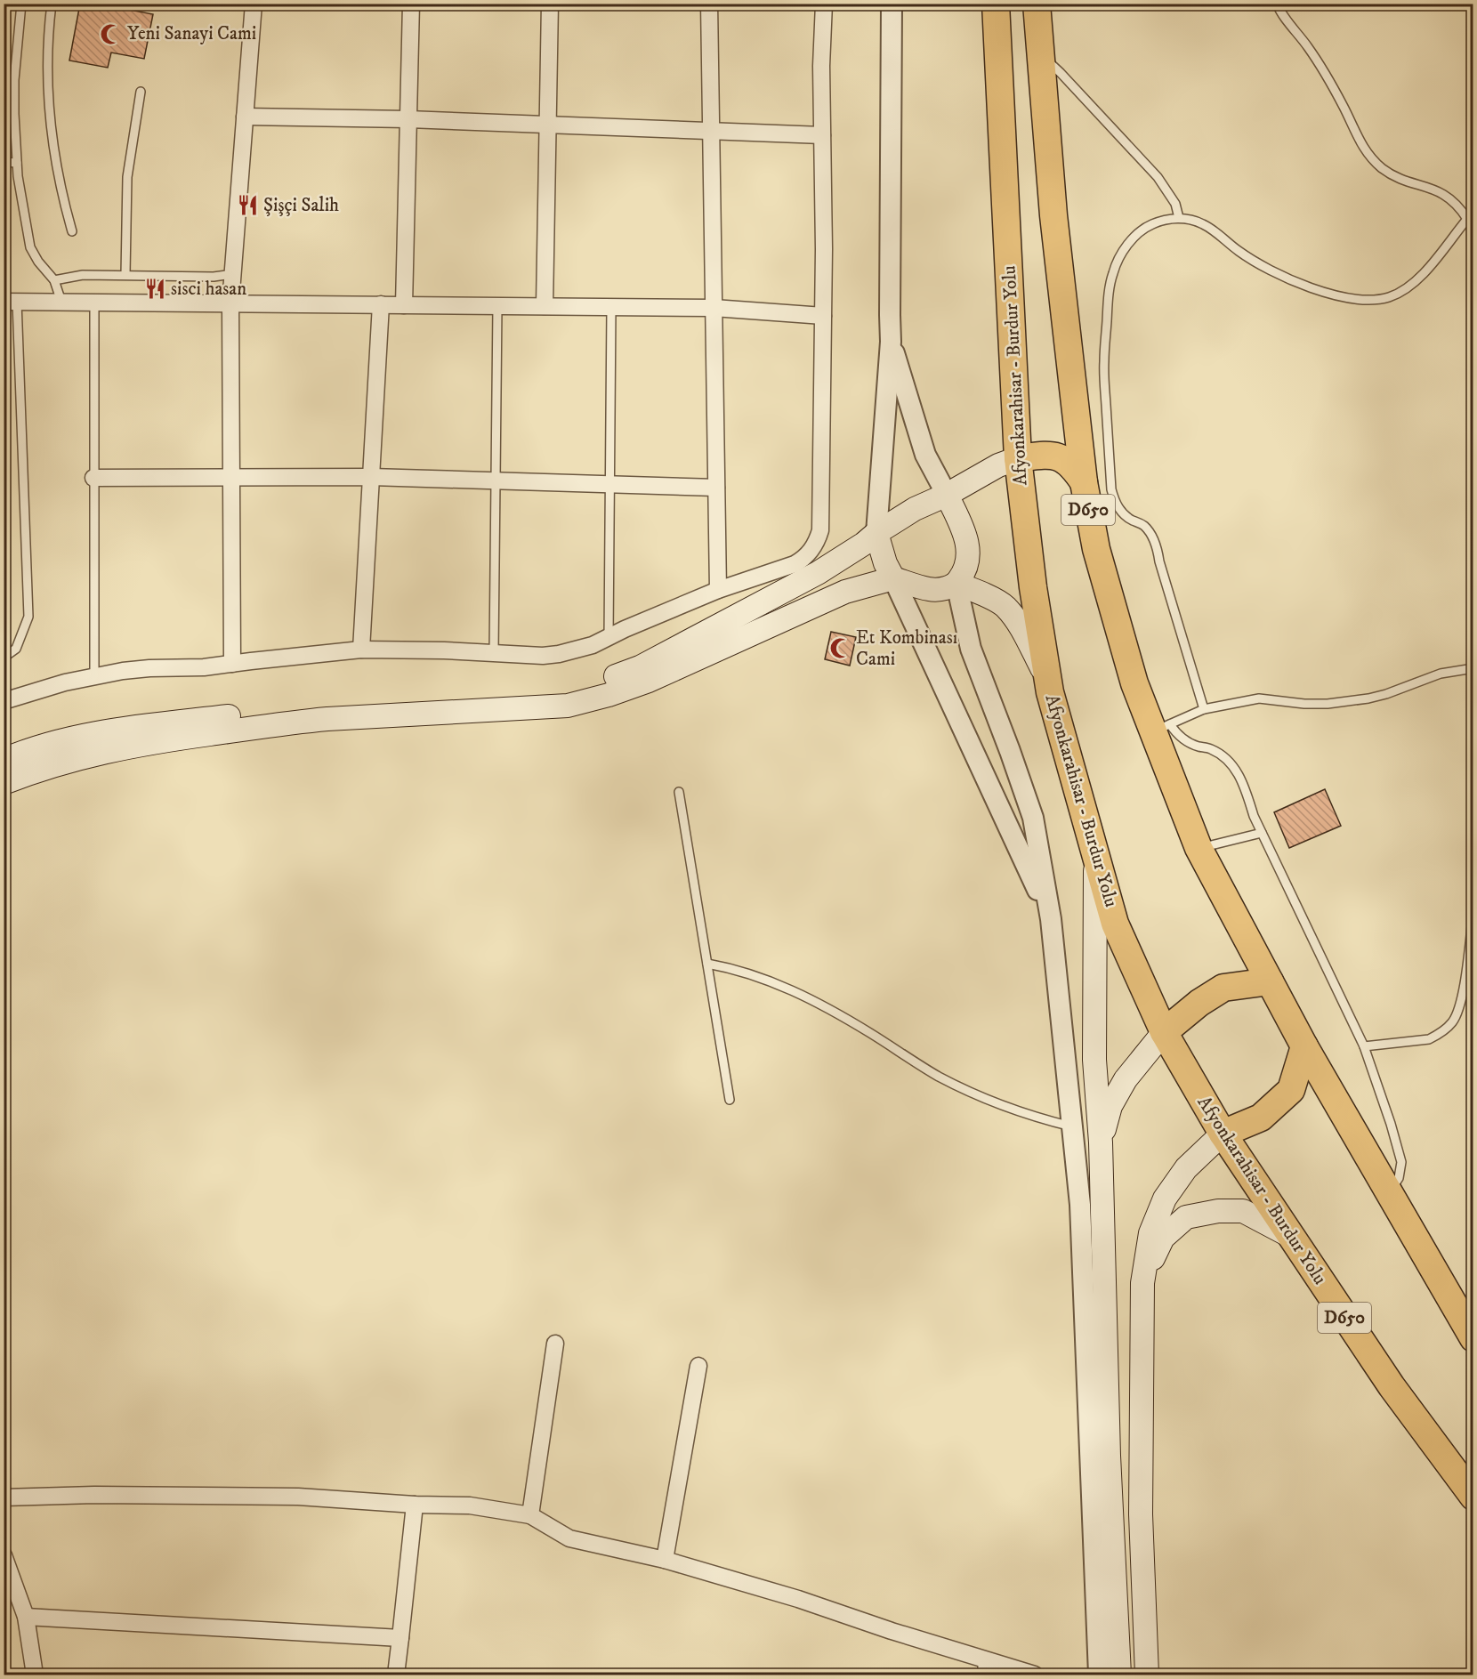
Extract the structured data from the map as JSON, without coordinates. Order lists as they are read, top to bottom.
{
  "streets": {
    "highway": ["Afyonkarahisar - Burdur Yolu", "D650"]
  },
  "crossings": [
    ["Afyonkarahisar - Burdur Yolu", "D650"]
  ],
  "places": {
    "mosque": ["Yeni Sanayi Cami", "Et Kombinası Cami"],
    "restaurant": ["Şişçi Salih", "sisci hasan"]
  }
}
